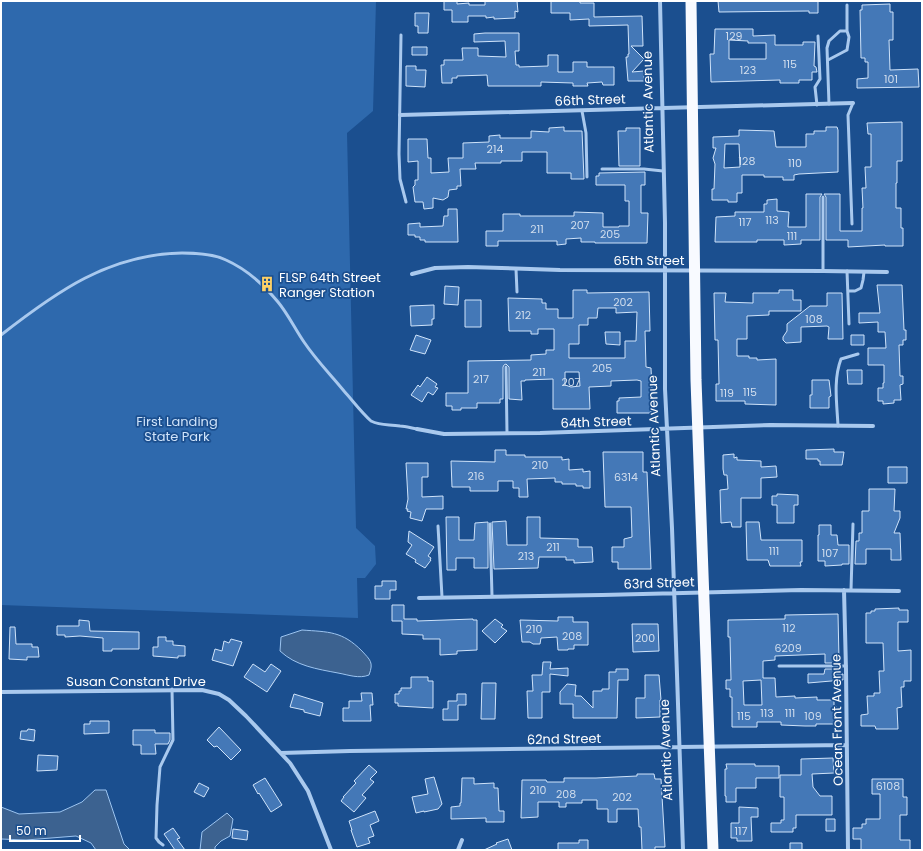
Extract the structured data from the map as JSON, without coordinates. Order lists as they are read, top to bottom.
{
  "streets": {
    "street": [
      "66th Street",
      "Atlantic Avenue",
      "65th Street",
      "64th Street",
      "63rd Street",
      "Susan Constant Drive",
      "Ocean Front Avenue",
      "62nd Street"
    ]
  },
  "crossings": [
    ["66th Street", "Atlantic Avenue"],
    ["Atlantic Avenue", "65th Street"],
    ["Atlantic Avenue", "64th Street"],
    ["Atlantic Avenue", "63rd Street"],
    ["Atlantic Avenue", "62nd Street"],
    ["63rd Street", "Ocean Front Avenue"],
    ["Susan Constant Drive", "62nd Street"],
    ["Ocean Front Avenue", "62nd Street"]
  ],
  "parks": ["First Landing State Park"],
  "places": {
    "building": ["FLSP 64th Street Ranger Station"]
  },
  "house_numbers": [
    "129",
    "115",
    "123",
    "101",
    "214",
    "128",
    "110",
    "113",
    "117",
    "207",
    "211",
    "205",
    "111",
    "202",
    "212",
    "108",
    "205",
    "211",
    "217",
    "207",
    "115",
    "119",
    "210",
    "216",
    "6314",
    "211",
    "111",
    "107",
    "213",
    "112",
    "210",
    "208",
    "200",
    "6209",
    "113",
    "111",
    "115",
    "109",
    "6108",
    "210",
    "208",
    "202",
    "117"
  ],
  "scale_bar": "50 m"
}
